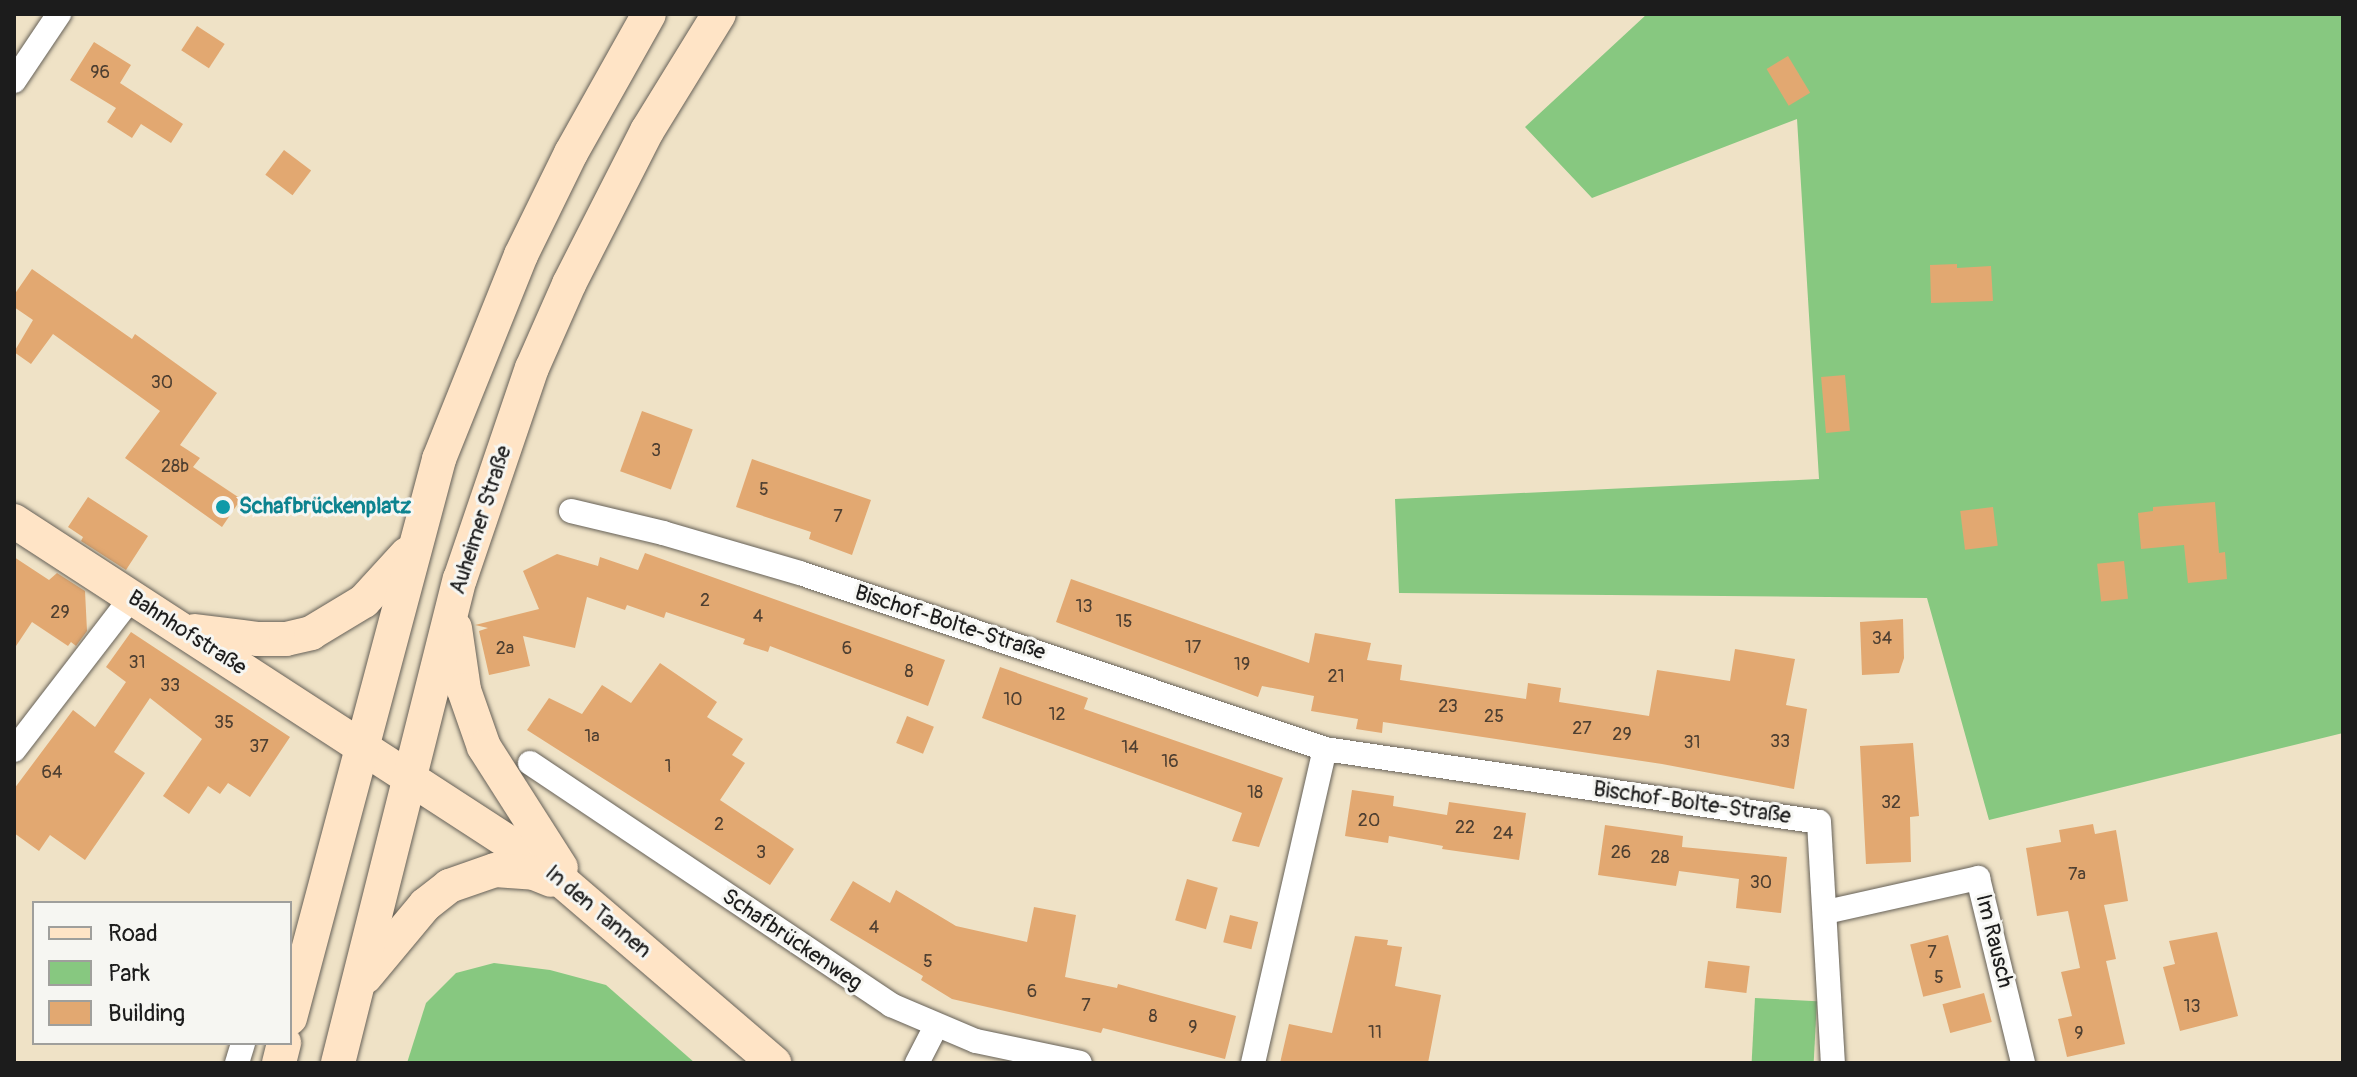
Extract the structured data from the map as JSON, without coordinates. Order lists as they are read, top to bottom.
{
  "streets": {
    "main road": ["Auheimer Straße", "Bahnhofstraße", "In den Tannen"],
    "street": ["Bischof-Bolte-Straße", "Schafbrückenweg", "Im Rausch"]
  },
  "crossings": [
    ["Auheimer Straße", "Bahnhofstraße"],
    ["Auheimer Straße", "In den Tannen"],
    ["Bischof-Bolte-Straße", "Im Rausch"],
    ["Bahnhofstraße", "In den Tannen"]
  ],
  "places": ["Schafbrückenplatz"],
  "house_numbers": [
    "96",
    "30",
    "3",
    "28b",
    "5",
    "7",
    "2",
    "13",
    "29",
    "4",
    "15",
    "34",
    "17",
    "2a",
    "6",
    "31",
    "19",
    "8",
    "21",
    "33",
    "10",
    "23",
    "12",
    "25",
    "35",
    "27",
    "29",
    "1a",
    "33",
    "31",
    "37",
    "14",
    "16",
    "1",
    "64",
    "18",
    "32",
    "20",
    "2",
    "22",
    "24",
    "3",
    "26",
    "28",
    "7a",
    "30",
    "4",
    "7",
    "5",
    "5",
    "6",
    "7",
    "13",
    "8",
    "9",
    "11",
    "9"
  ],
  "legend": ["Road", "Park", "Building"]
}
